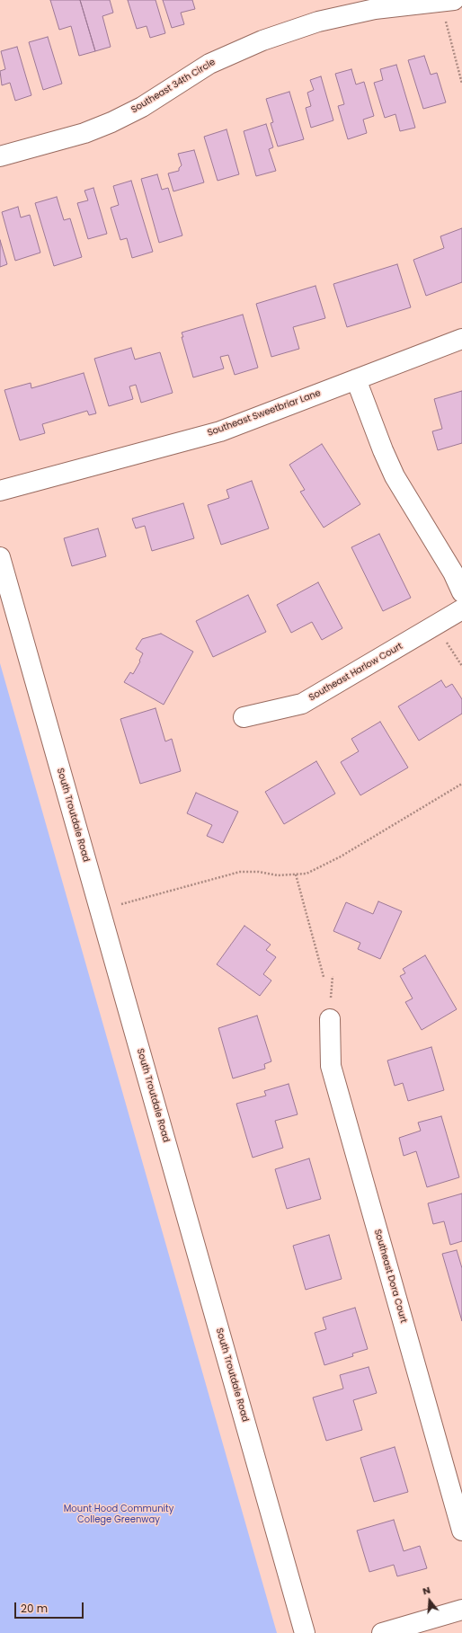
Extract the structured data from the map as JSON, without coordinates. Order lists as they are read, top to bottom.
{
  "streets": {
    "street": [
      "Southeast 34th Circle",
      "Southeast Sweetbriar Lane",
      "Southeast Harlow Court",
      "South Troutdale Road",
      "Southeast Dora Court"
    ]
  },
  "parks": ["Mount Hood Community College Greenway"],
  "scale_bar": "20 m",
  "north": "top"
}
